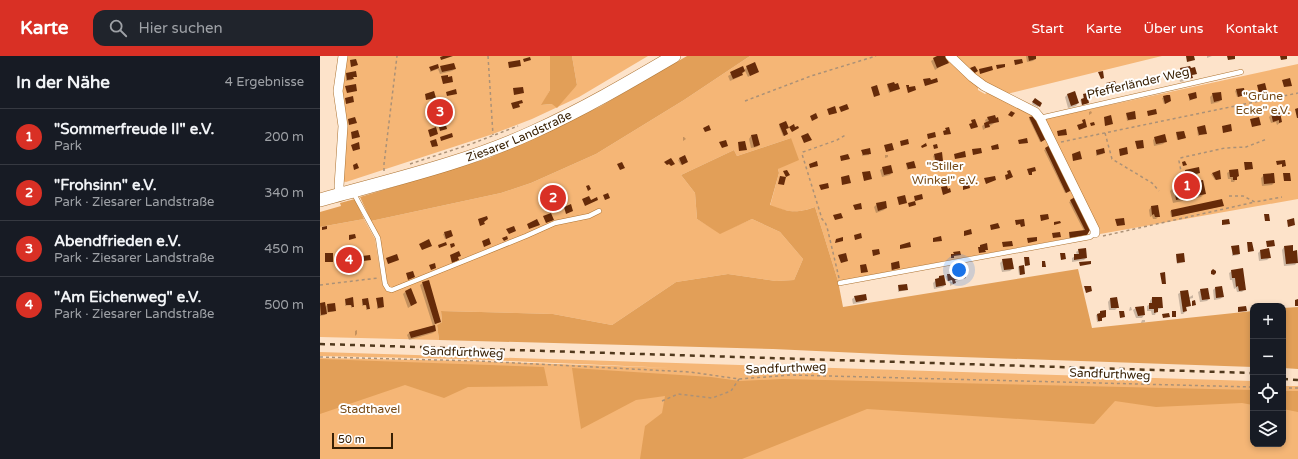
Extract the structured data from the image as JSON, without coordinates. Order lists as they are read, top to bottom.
{
  "streets": {
    "main road": ["Ziesarer Landstraße"],
    "lane": ["Pfefferländer Weg"],
    "path": ["Sandfurthweg"]
  },
  "parks": ["\"Grüne Ecke\" e.V.", "\"Stiller Winkel\" e.V.", "Stadthavel"],
  "scale_bar": "50 m",
  "page": {
    "header": "Karte",
    "search": "Hier suchen",
    "nav": [
      "Start",
      "Karte",
      "Über uns",
      "Kontakt"
    ],
    "heading": ["In der Nähe", "4 Ergebnisse"],
    "pins": [
      "3",
      "1",
      "2",
      "4"
    ],
    "list": [
      {
        "mark": "1",
        "name": "\"Sommerfreude II\" e.V.",
        "note": "Park",
        "value": "200 m"
      },
      {
        "mark": "2",
        "name": "\"Frohsinn\" e.V.",
        "note": "Park · Ziesarer Landstraße",
        "value": "340 m"
      },
      {
        "mark": "3",
        "name": "Abendfrieden e.V.",
        "note": "Park · Ziesarer Landstraße",
        "value": "450 m"
      },
      {
        "mark": "4",
        "name": "\"Am Eichenweg\" e.V.",
        "note": "Park · Ziesarer Landstraße",
        "value": "500 m"
      }
    ],
    "map_buttons": ["+", "−"],
    "scale": "50 m"
  }
}
